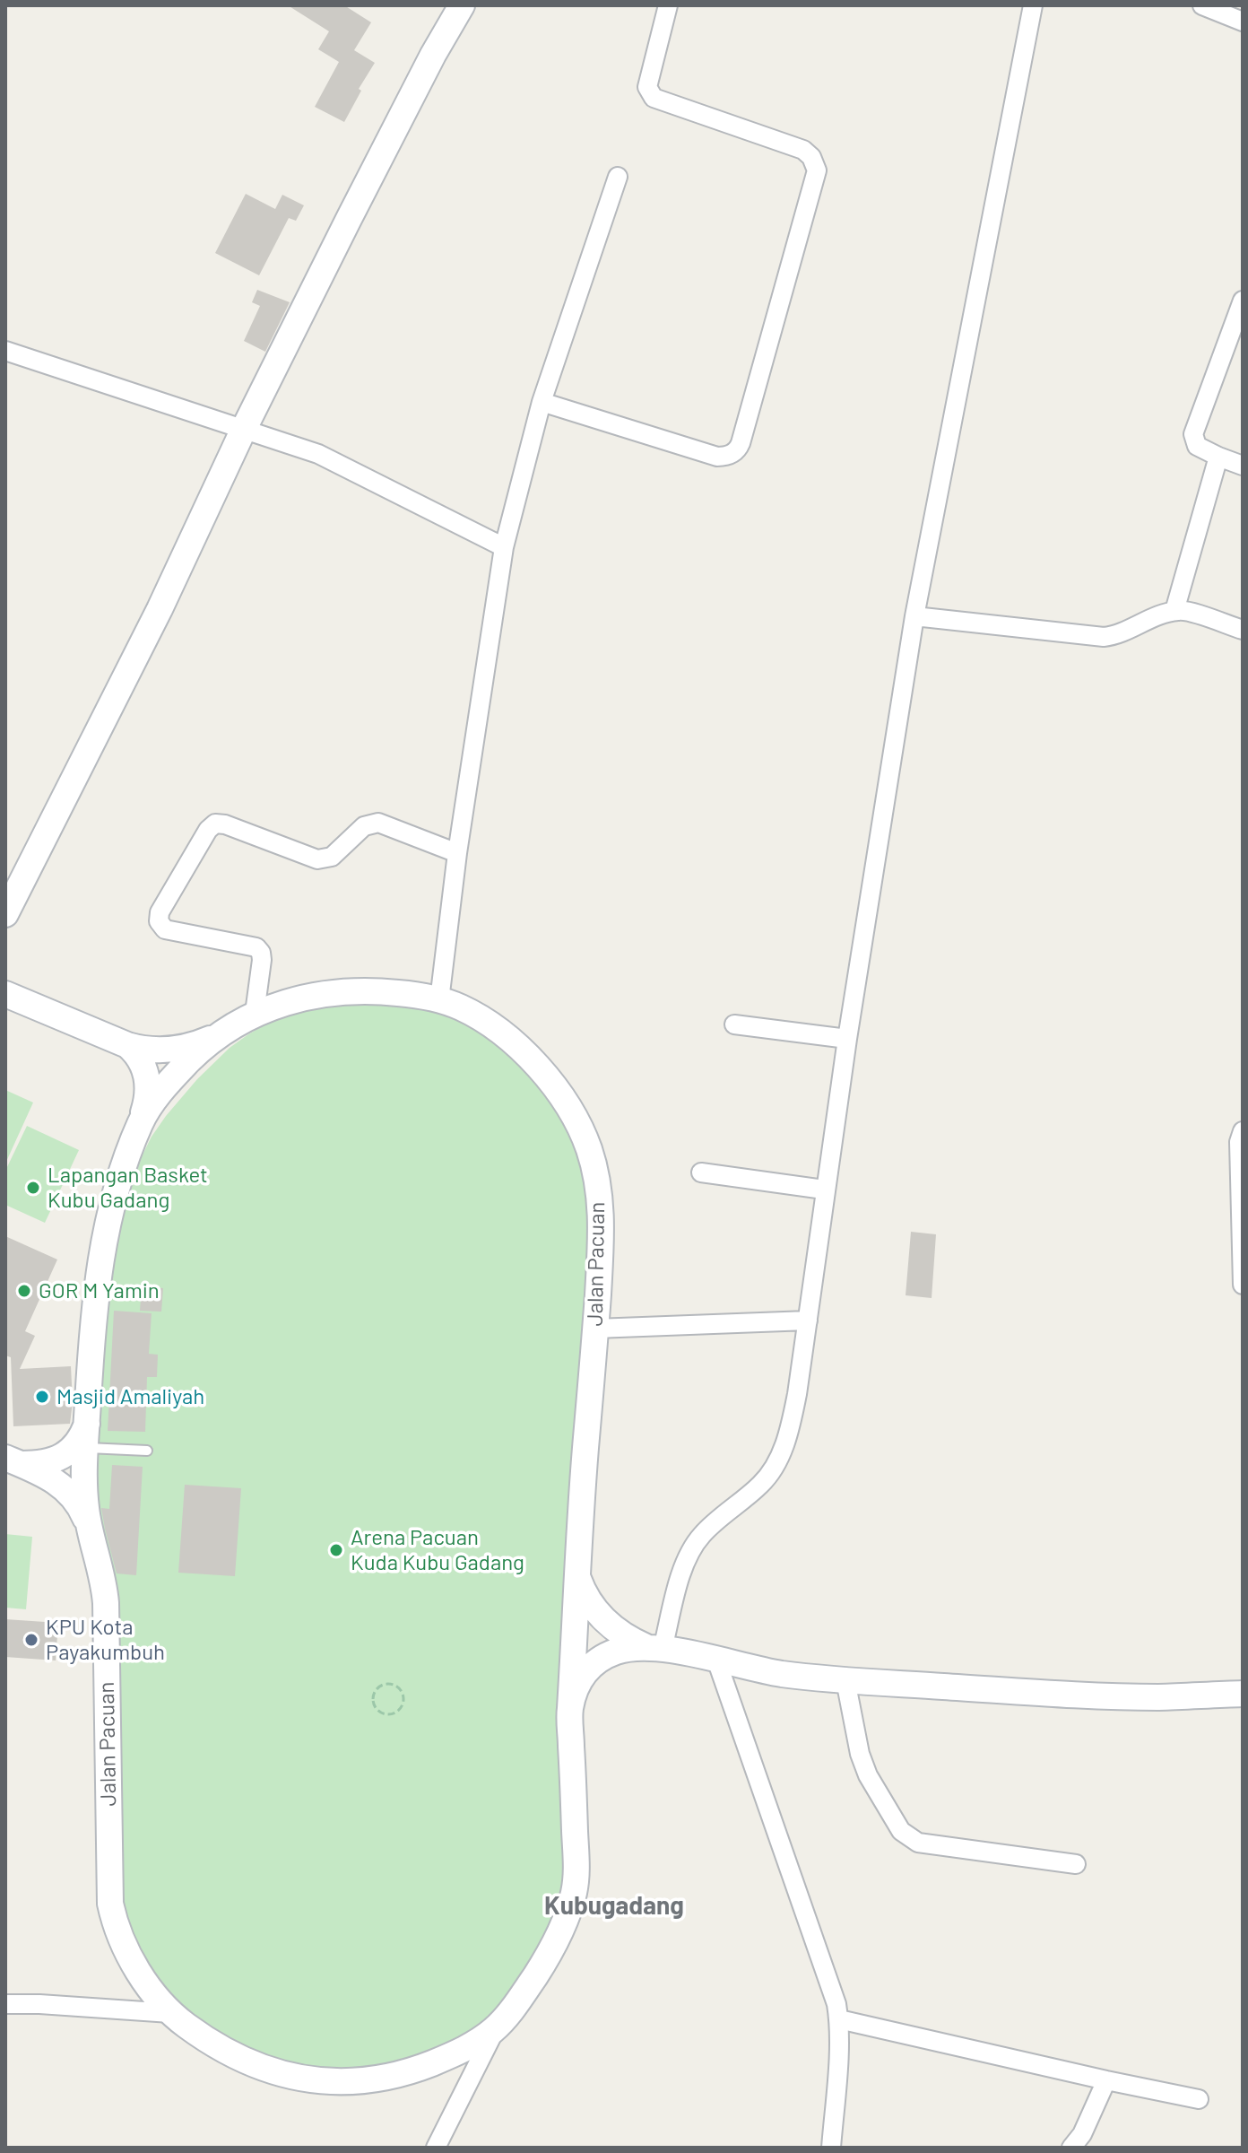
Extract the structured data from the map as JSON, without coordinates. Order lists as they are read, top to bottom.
{
  "streets": {
    "street": ["Jalan Pacuan"]
  },
  "districts": ["Kubugadang"],
  "places": [
    "Lapangan Basket Kubu Gadang",
    "GOR M Yamin",
    "Masjid Amaliyah",
    "Arena Pacuan Kuda Kubu Gadang",
    "KPU Kota Payakumbuh"
  ]
}
